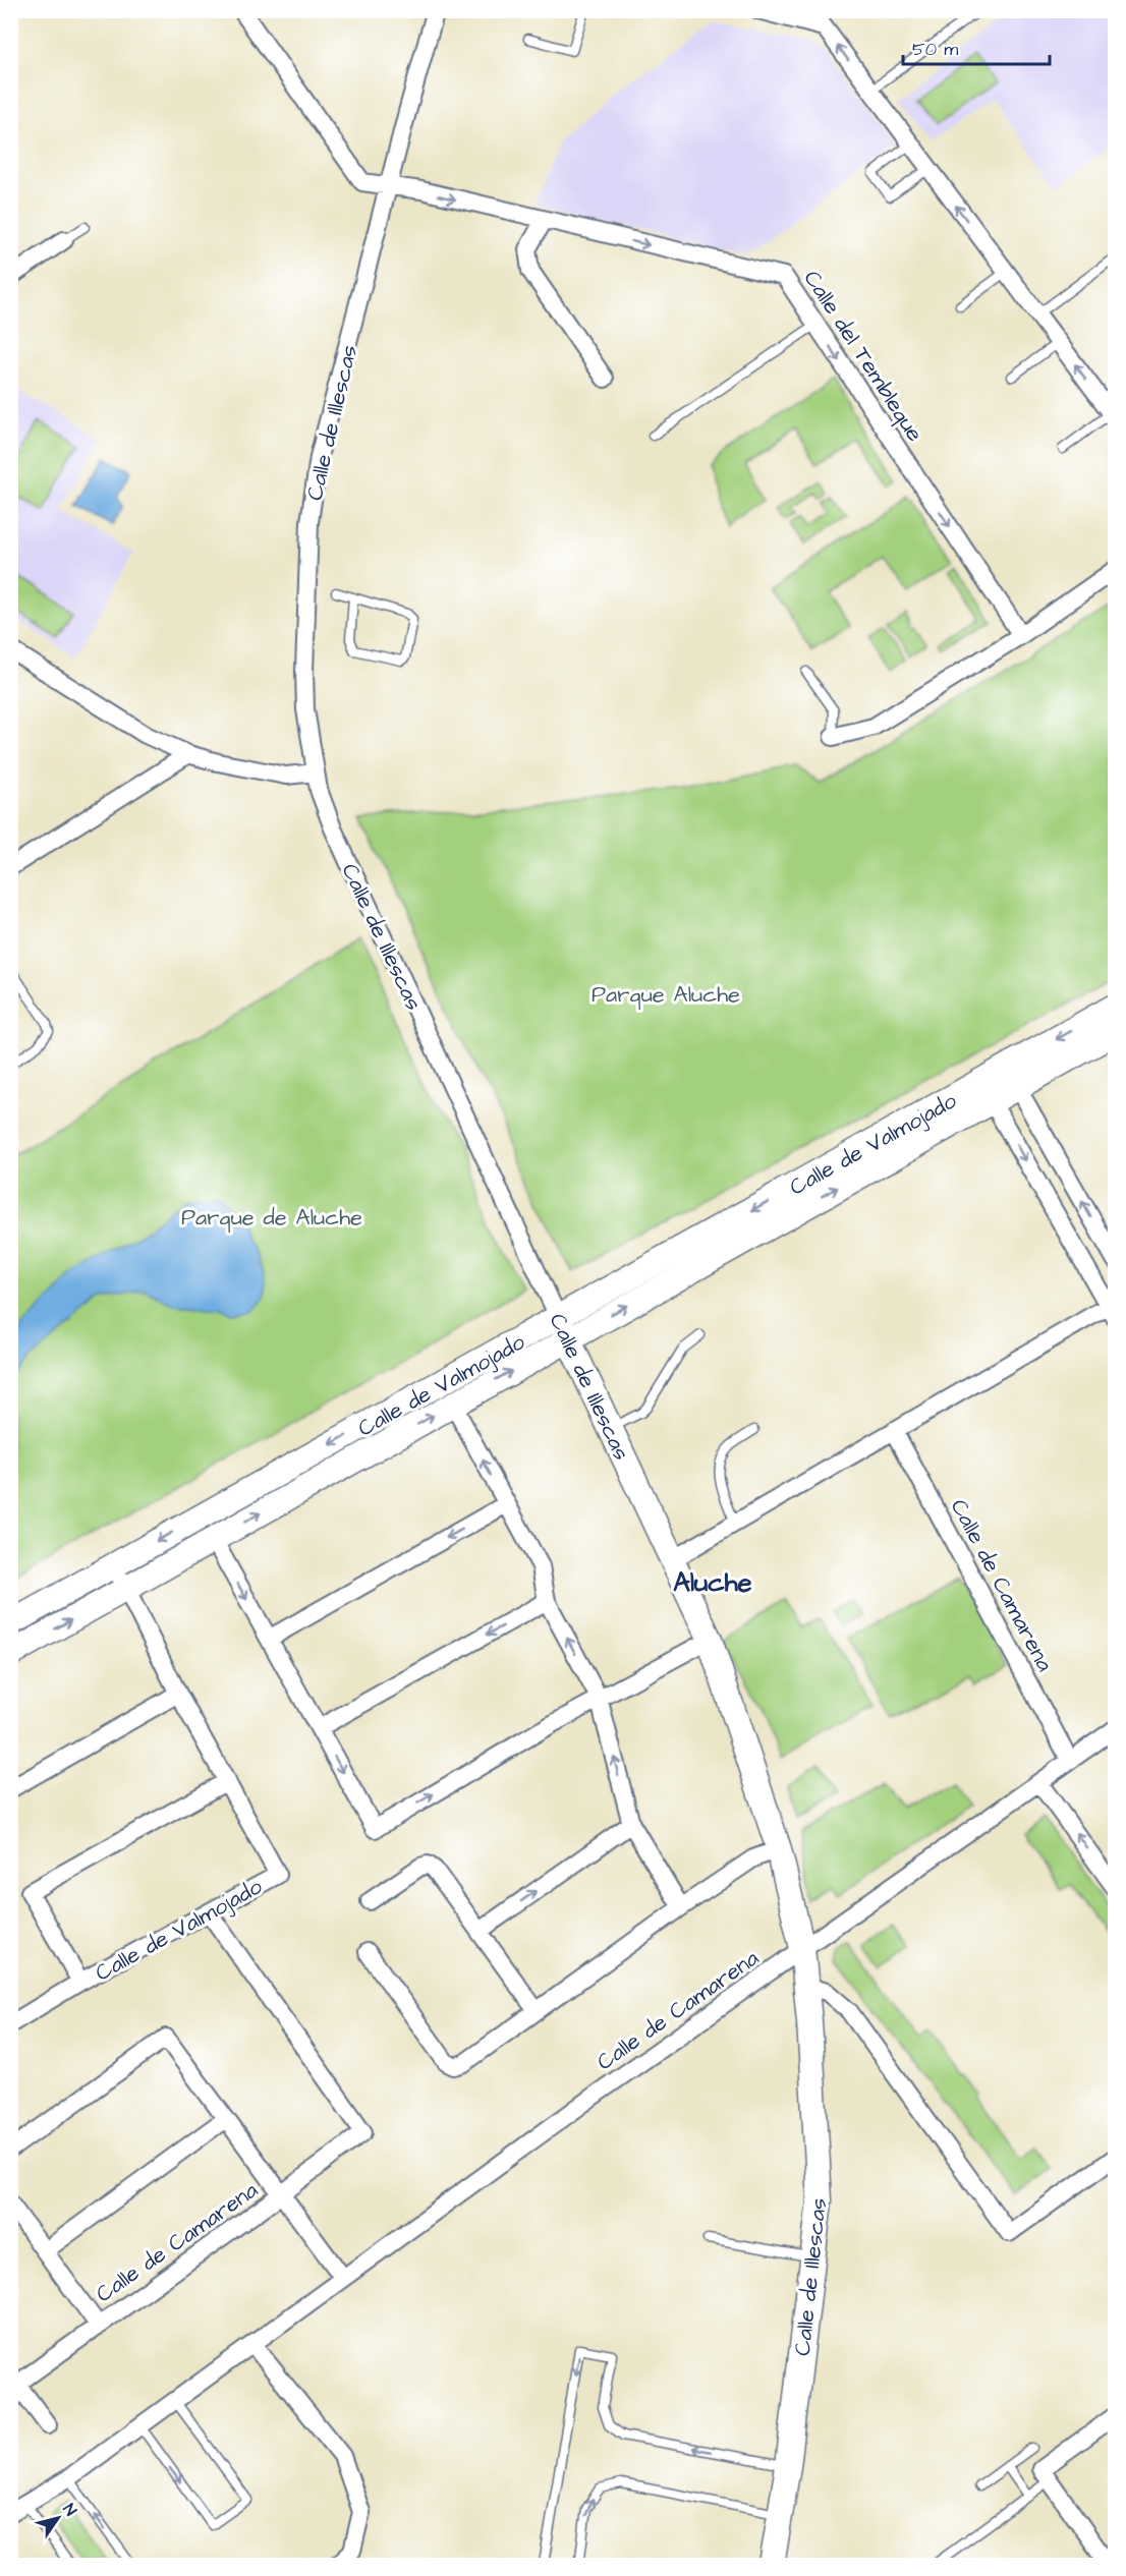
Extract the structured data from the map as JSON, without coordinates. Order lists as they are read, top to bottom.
{
  "streets": {
    "street": [
      "Calle del Tembleque",
      "Calle de Illescas",
      "Calle de Valmojado",
      "Calle de Camarena"
    ]
  },
  "crossings": [
    ["Calle del Tembleque", "Calle de Illescas"],
    ["Calle de Illescas", "Calle de Valmojado"],
    ["Calle de Illescas", "Calle de Camarena"],
    ["Calle de Valmojado", "Calle de Camarena"]
  ],
  "one_way": ["Calle del Tembleque"],
  "districts": ["Aluche"],
  "parks": ["Parque Aluche", "Parque de Aluche"],
  "scale_bar": "50 m",
  "north": "top right"
}
